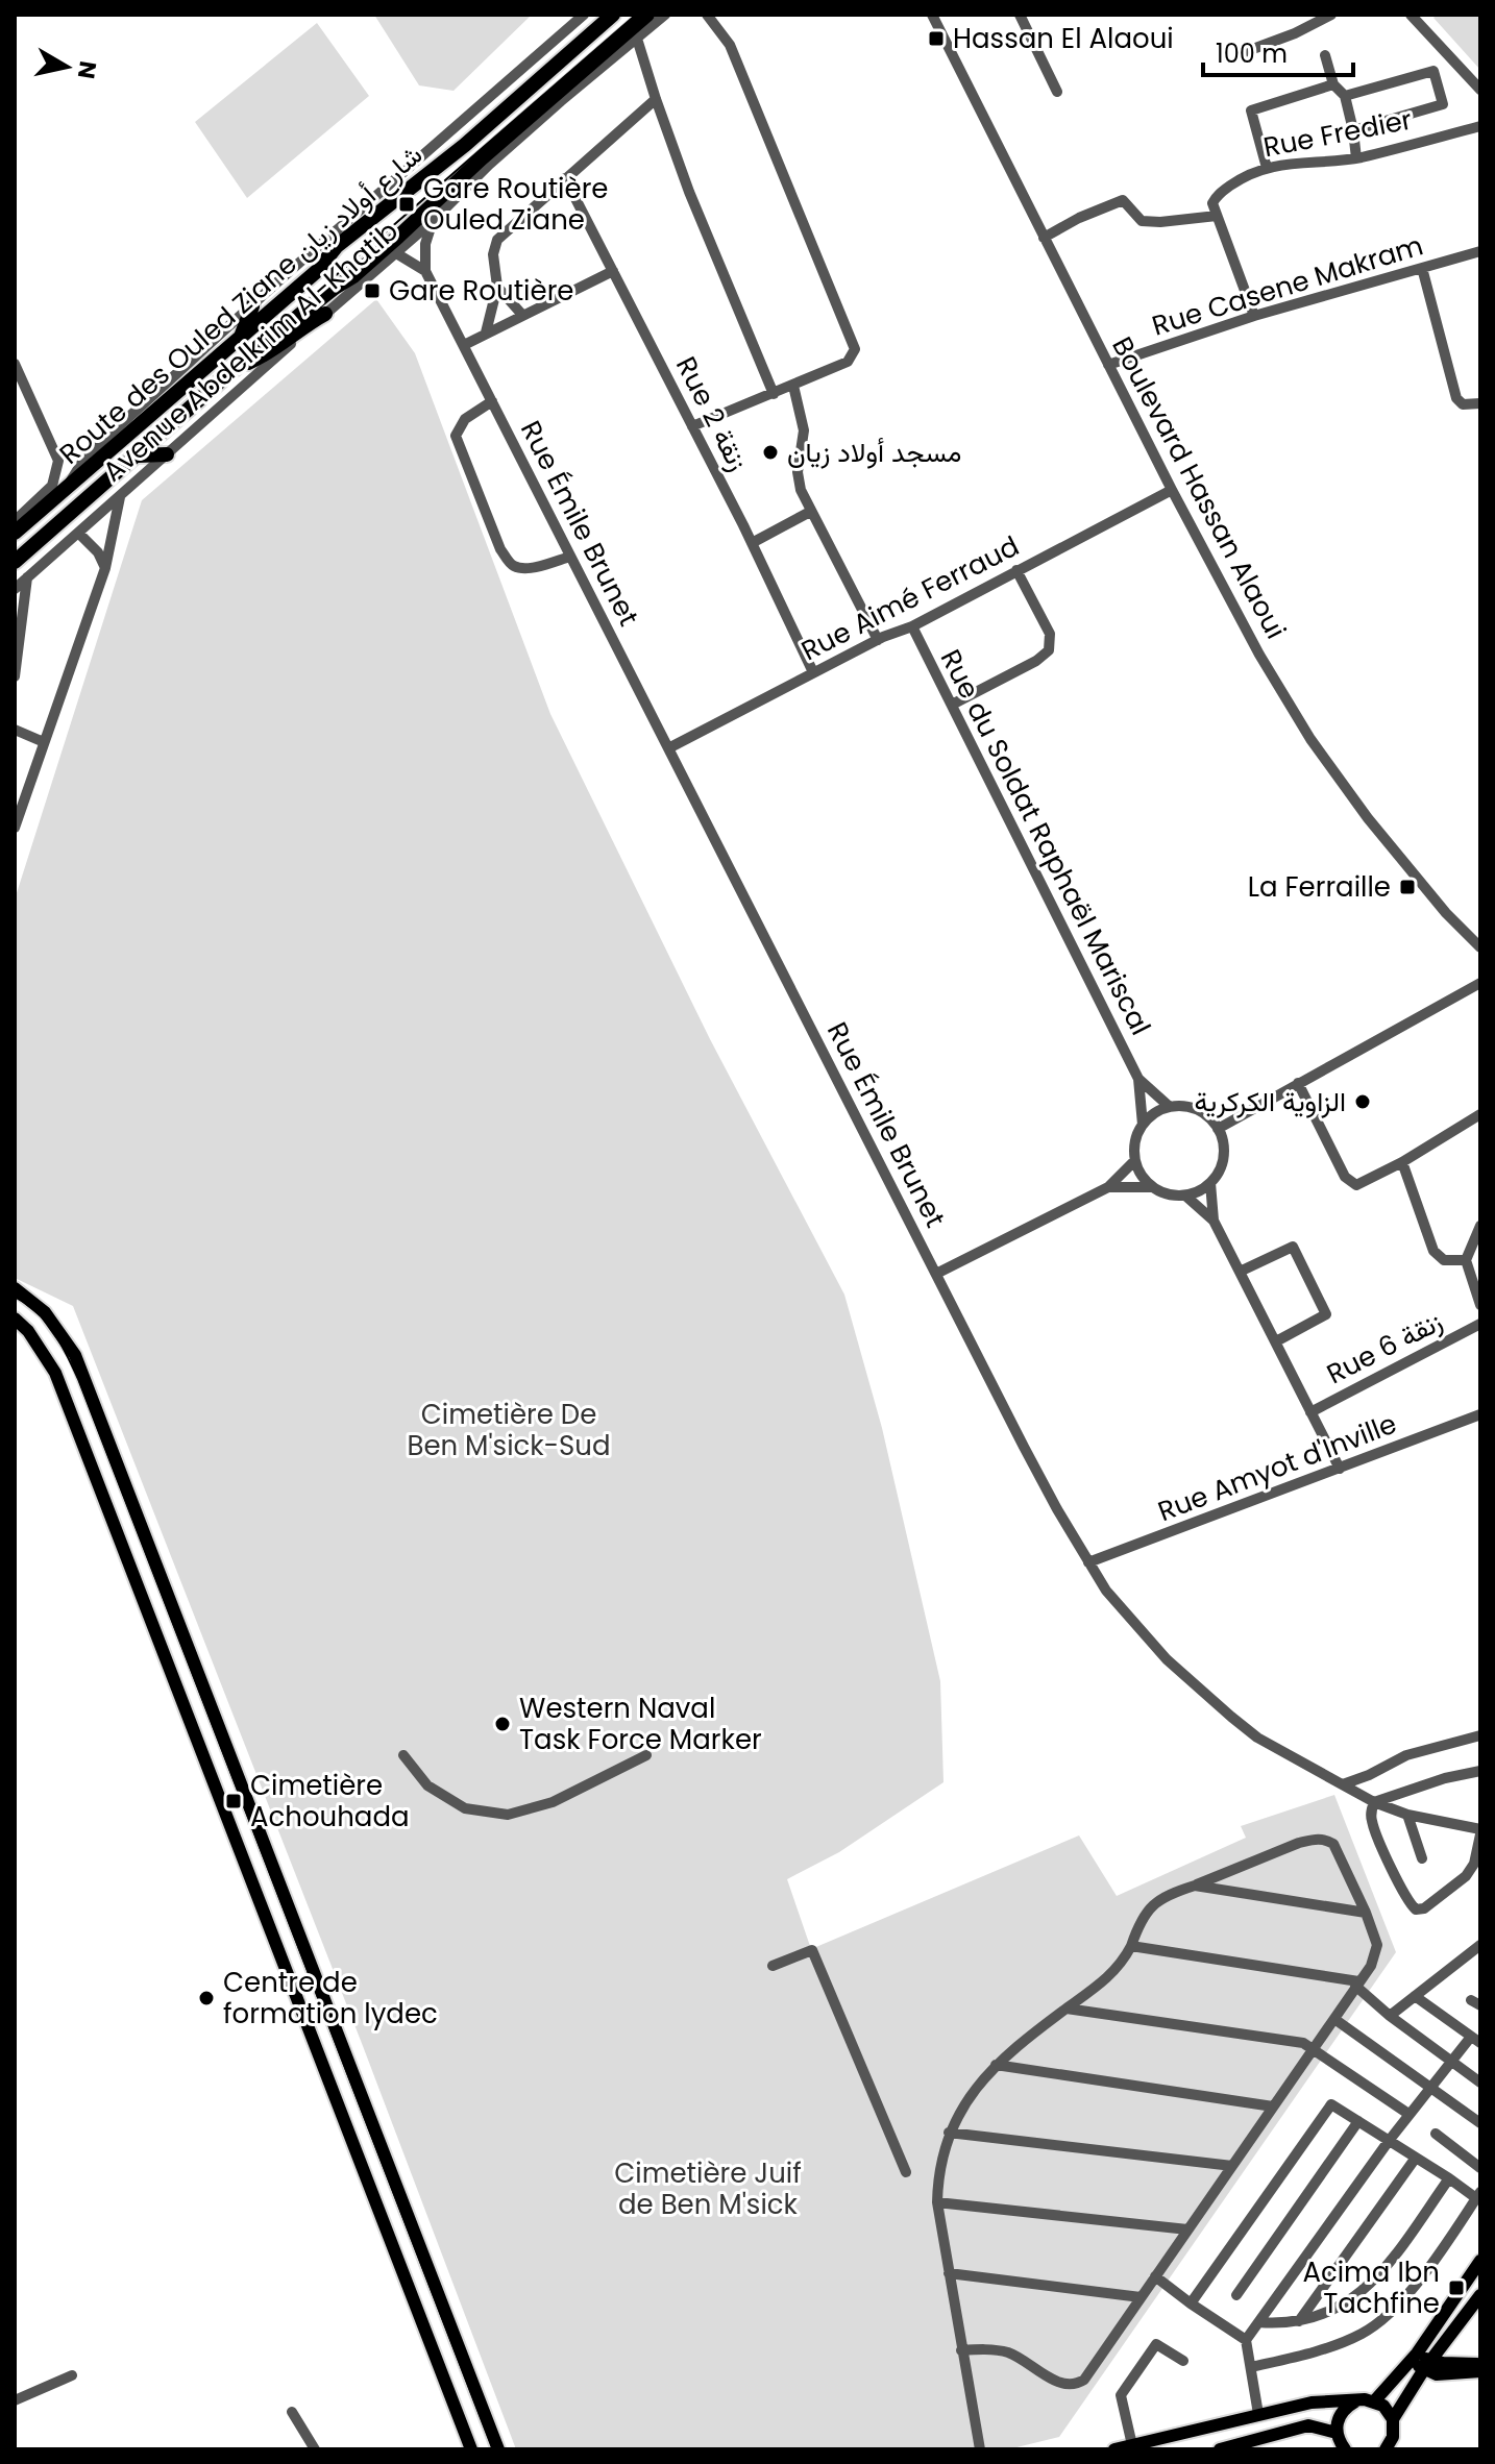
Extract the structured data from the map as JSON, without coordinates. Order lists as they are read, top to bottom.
{
  "streets": {
    "highway": ["Route des Ouled Ziane شارع أولاد زيان"],
    "street": [
      "Rue Fredier",
      "Rue Casene Makram",
      "Avenue Abdelkrim Al-Khatib",
      "Rue 2 زنقة",
      "Boulevard Hassan Alaoui",
      "Rue Émile Brunet",
      "Rue Aimé Ferraud",
      "Rue du Soldat Raphaël Mariscal",
      "Rue 6 زنقة",
      "Rue Amyot d'Inville"
    ]
  },
  "crossings": [
    ["Rue Casene Makram", "Boulevard Hassan Alaoui"],
    ["Route des Ouled Ziane شارع أولاد زيان", "Avenue Abdelkrim Al-Khatib"],
    ["Rue 2 زنقة", "Rue Aimé Ferraud"],
    ["Boulevard Hassan Alaoui", "Rue Aimé Ferraud"],
    ["Rue Émile Brunet", "Rue Aimé Ferraud"],
    ["Rue Émile Brunet", "Rue Amyot d'Inville"],
    ["Rue Aimé Ferraud", "Rue du Soldat Raphaël Mariscal"]
  ],
  "parks": ["Cimetière De Ben M'sick-Sud", "Cimetière Juif de Ben M'sick"],
  "places": {
    "transit": [
      "Hassan El Alaoui",
      "Gare Routière Ouled Ziane",
      "Gare Routière",
      "La Ferraille",
      "Cimetière Achouhada",
      "Acima Ibn Tachfine"
    ],
    "other": [
      "مسجد أولاد زيان",
      "الزاوية الكركرية",
      "Western Naval Task Force Marker",
      "Centre de formation lydec"
    ]
  },
  "scale_bar": "100 m",
  "north": "right"
}
